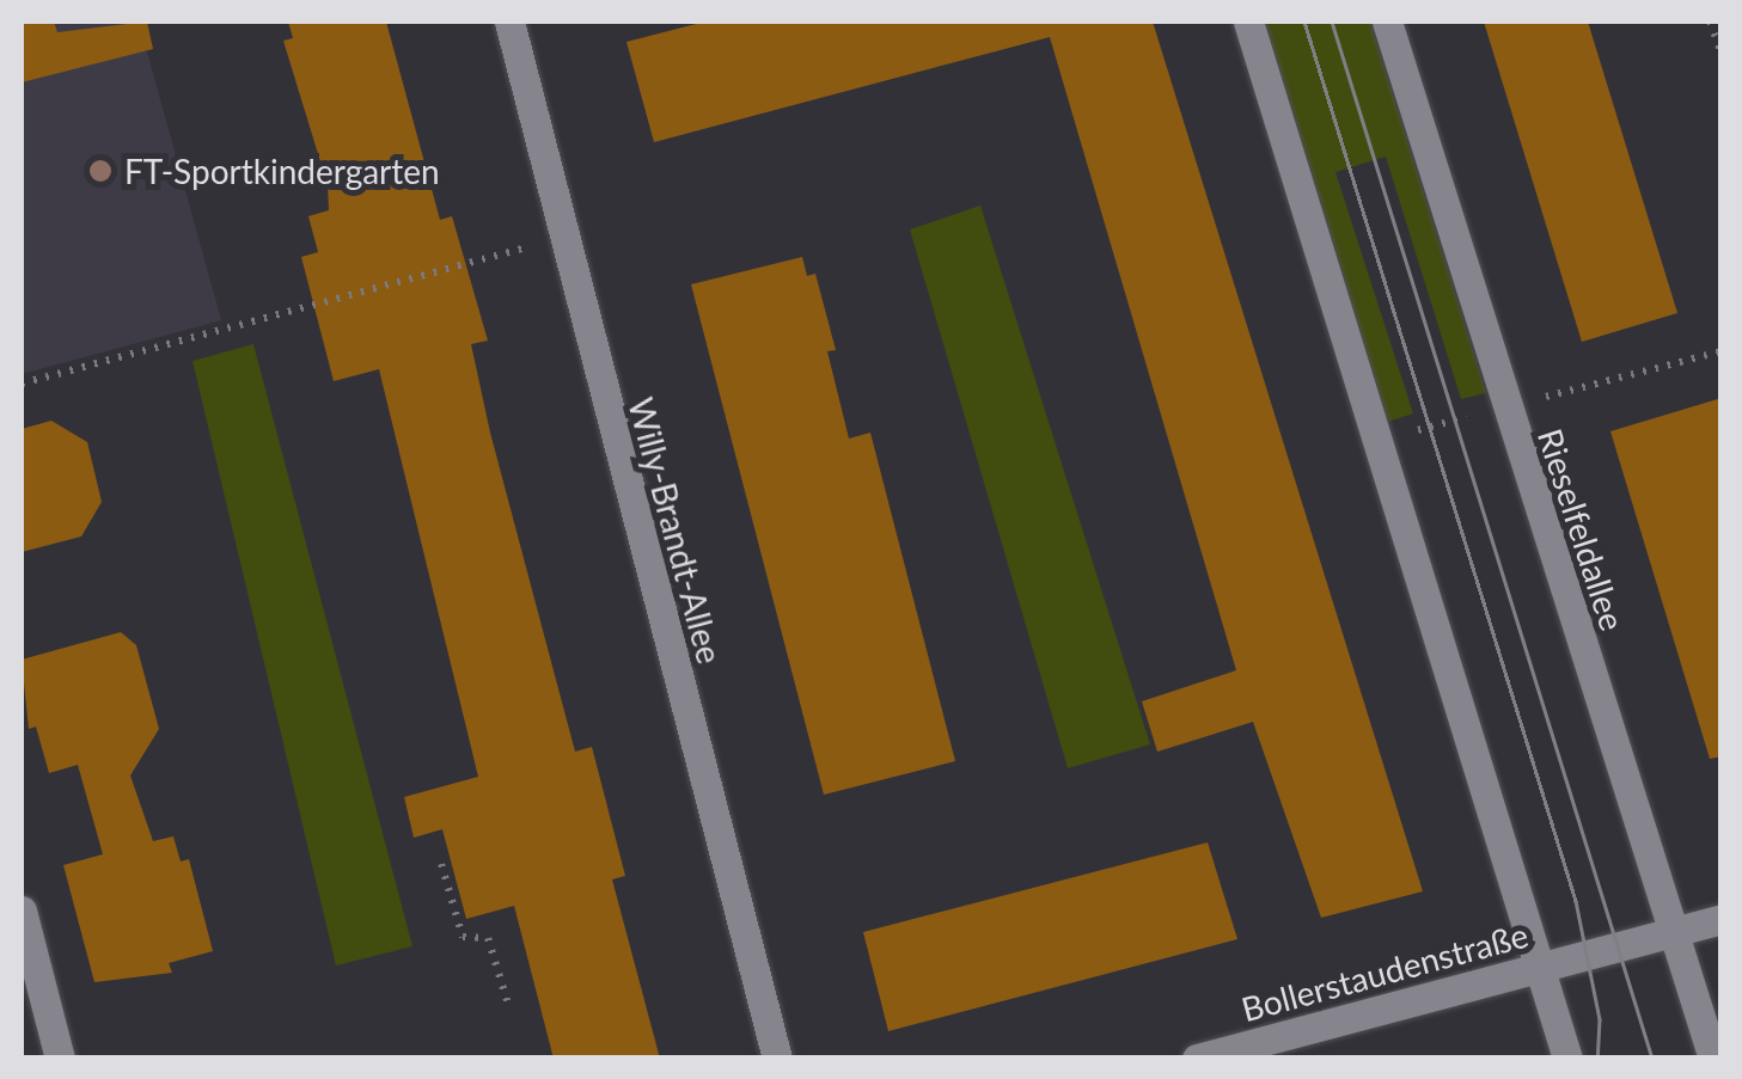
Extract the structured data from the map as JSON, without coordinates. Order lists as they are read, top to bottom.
{
  "streets": {
    "street": ["Rieselfeldallee", "Willy-Brandt-Allee", "Bollerstaudenstraße"]
  },
  "crossings": [
    ["Rieselfeldallee", "Bollerstaudenstraße"]
  ],
  "places": ["FT-Sportkindergarten"]
}
